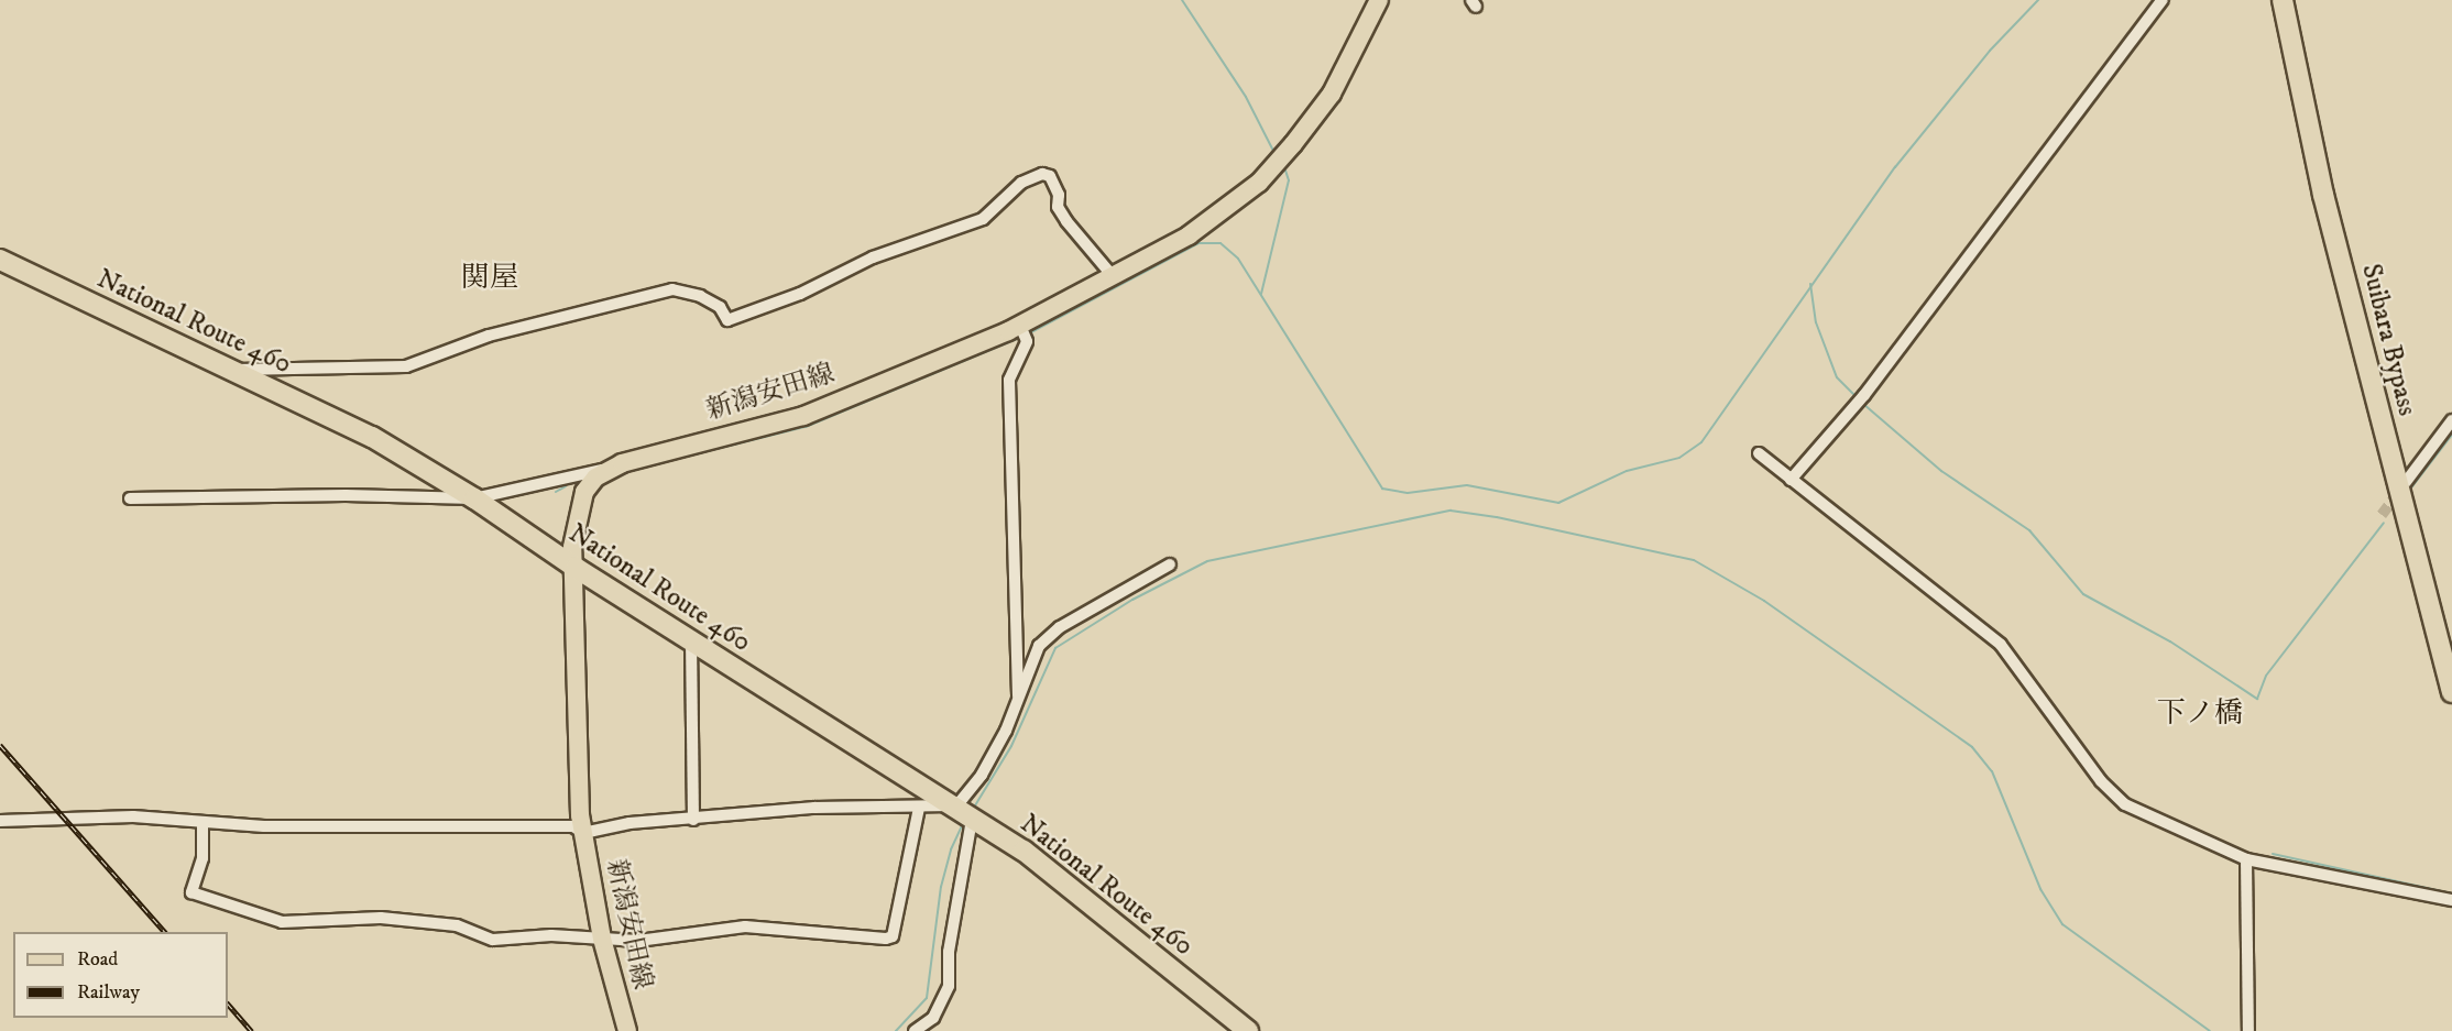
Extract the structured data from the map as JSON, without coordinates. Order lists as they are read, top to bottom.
{
  "streets": {
    "highway": ["National Route 460", "Suibara Bypass"],
    "main road": ["新潟安田線"]
  },
  "crossings": [
    ["National Route 460", "新潟安田線"]
  ],
  "districts": ["関屋", "下ノ橋"],
  "legend": ["Road", "Railway"]
}
